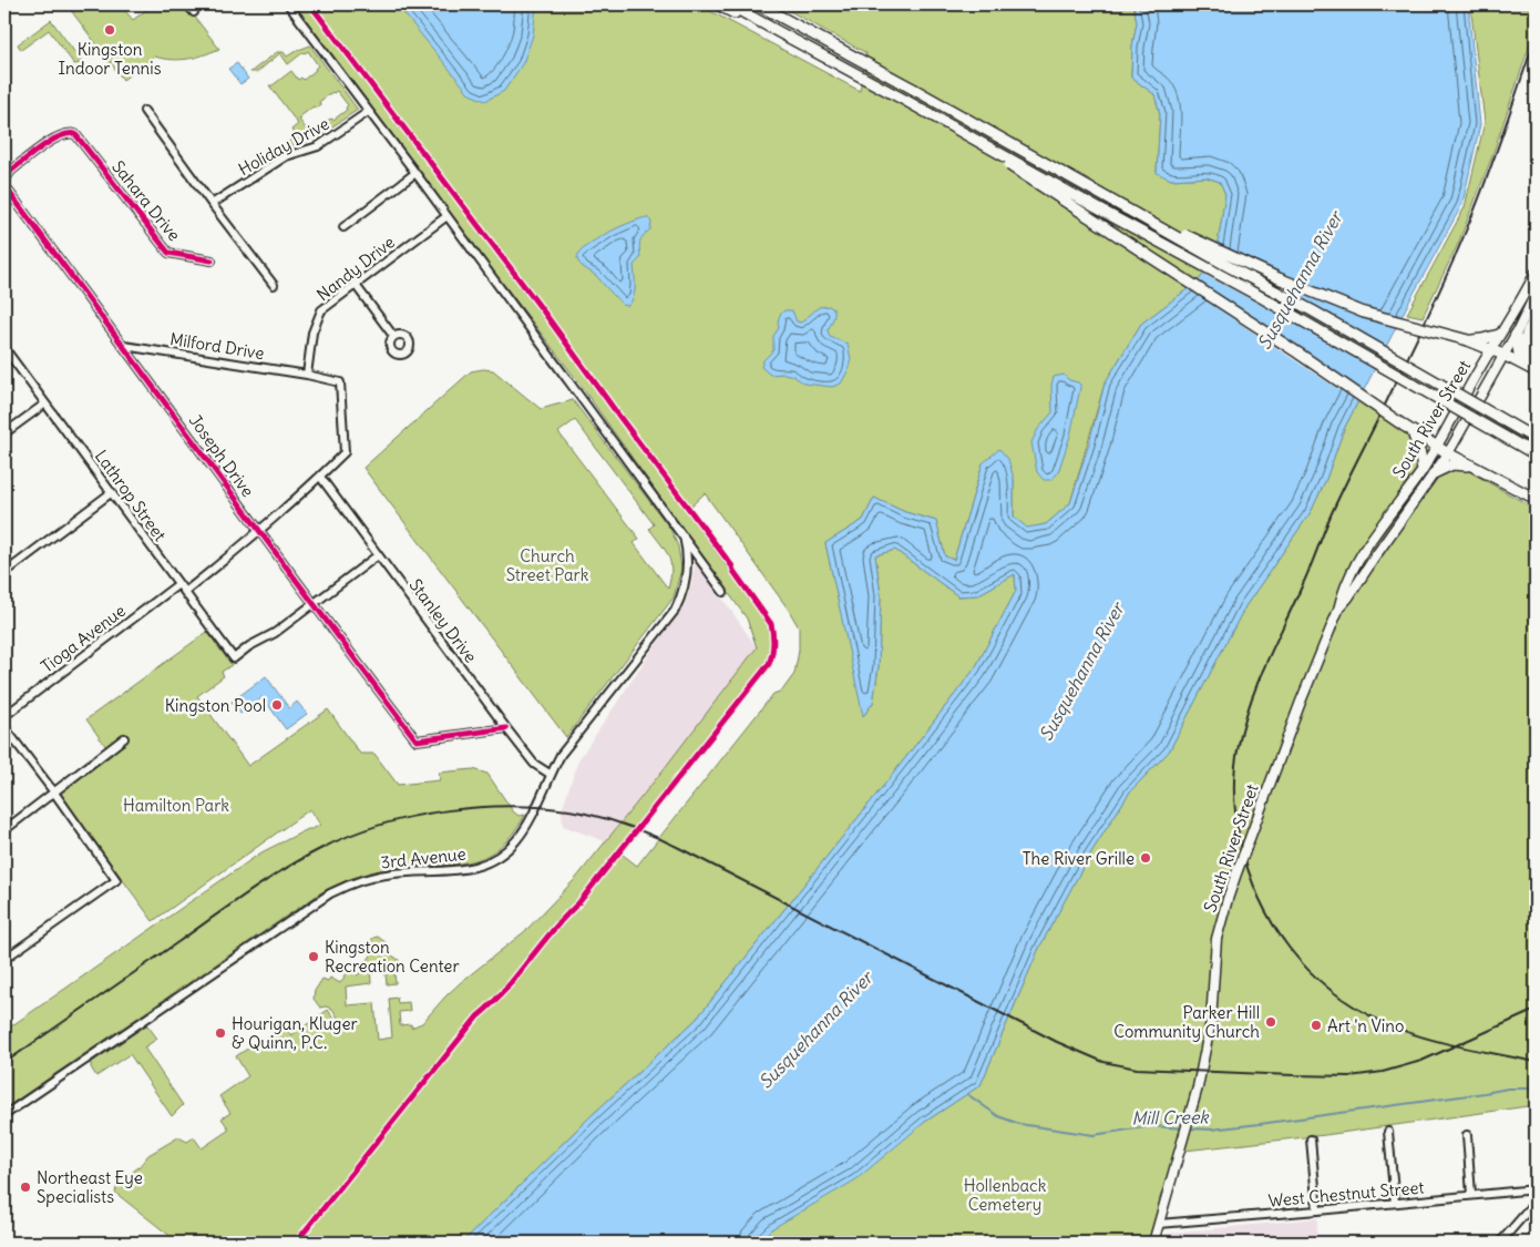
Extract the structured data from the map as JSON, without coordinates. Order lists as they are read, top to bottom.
{
  "streets": {
    "main road": ["South River Street"],
    "street": [
      "Holiday Drive",
      "Sahara Drive",
      "Nandy Drive",
      "Milford Drive",
      "Joseph Drive",
      "Lathrop Street",
      "Stanley Drive",
      "Tioga Avenue",
      "3rd Avenue",
      "West Chestnut Street"
    ]
  },
  "crossings": [
    ["Sahara Drive", "Joseph Drive"],
    ["Nandy Drive", "Milford Drive"],
    ["Milford Drive", "Joseph Drive"],
    ["South River Street", "West Chestnut Street"],
    ["Joseph Drive", "Lathrop Street"],
    ["Joseph Drive", "Stanley Drive"],
    ["Lathrop Street", "Tioga Avenue"],
    ["Stanley Drive", "3rd Avenue"]
  ],
  "water": ["Susquehanna River", "Mill Creek"],
  "parks": ["Church Street Park", "Hamilton Park", "Hollenback Cemetery"],
  "places": [
    "Kingston Indoor Tennis",
    "Kingston Pool",
    "The River Grille",
    "Kingston Recreation Center",
    "Parker Hill Community Church",
    "Art 'n Vino",
    "Hourigan, Kluger & Quinn, P.C.",
    "Northeast Eye Specialists"
  ]
}
